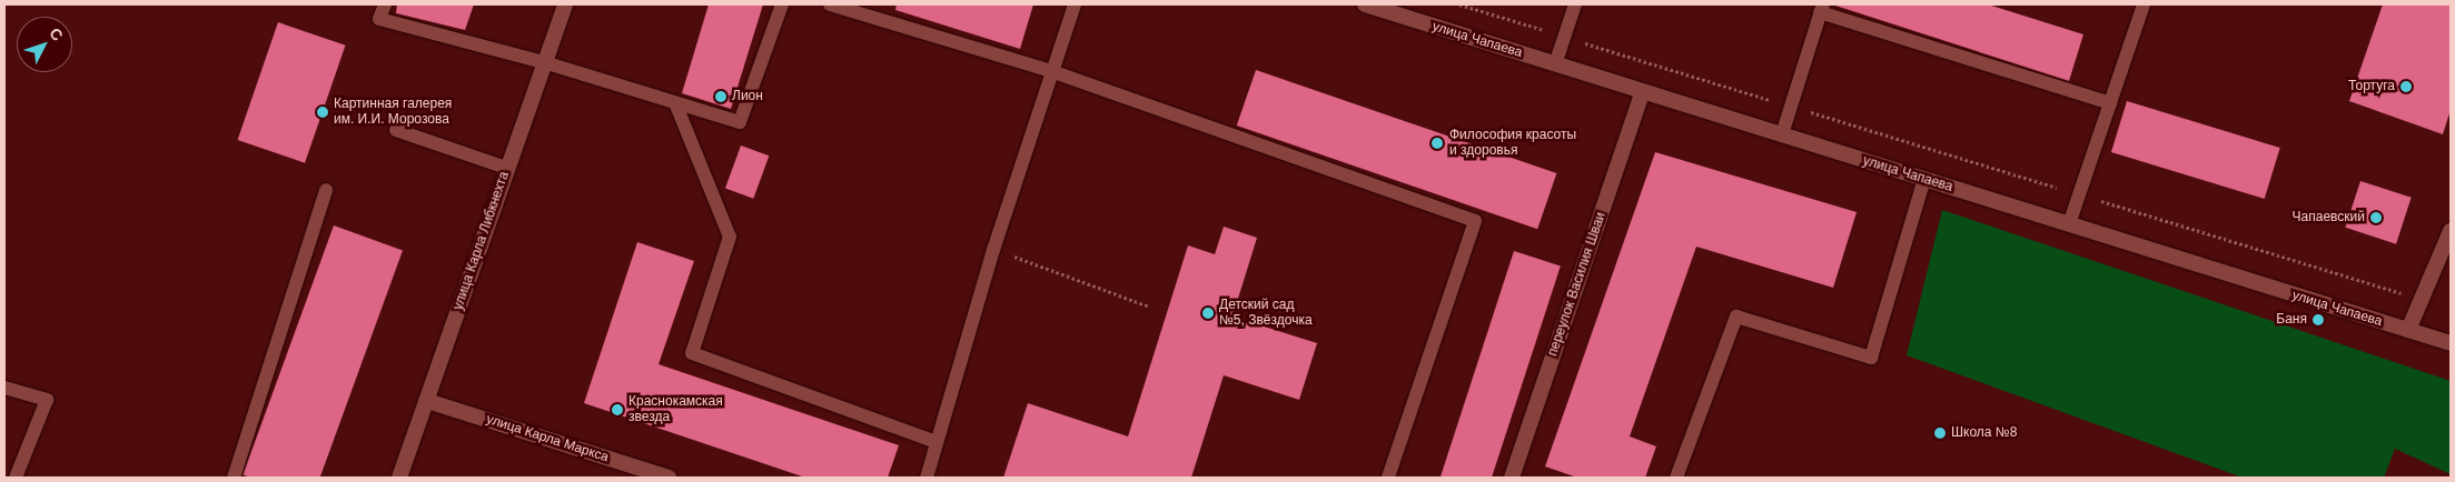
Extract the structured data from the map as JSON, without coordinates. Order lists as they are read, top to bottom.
{
  "streets": {
    "street": [
      "улица Чапаева",
      "улица Карла Либкнехта",
      "переулок Василия Шваи",
      "улица Карла Маркса"
    ]
  },
  "crossings": [
    ["улица Чапаева", "переулок Василия Шваи"],
    ["улица Карла Либкнехта", "улица Карла Маркса"]
  ],
  "places": [
    "Тортуга",
    "Лион",
    "Картинная галерея им. И.И. Морозова",
    "Философия красоты и здоровья",
    "Чапаевский",
    "Детский сад №5, Звёздочка",
    "Баня",
    "Краснокамская звезда",
    "Школа №8"
  ],
  "north": "top right"
}
